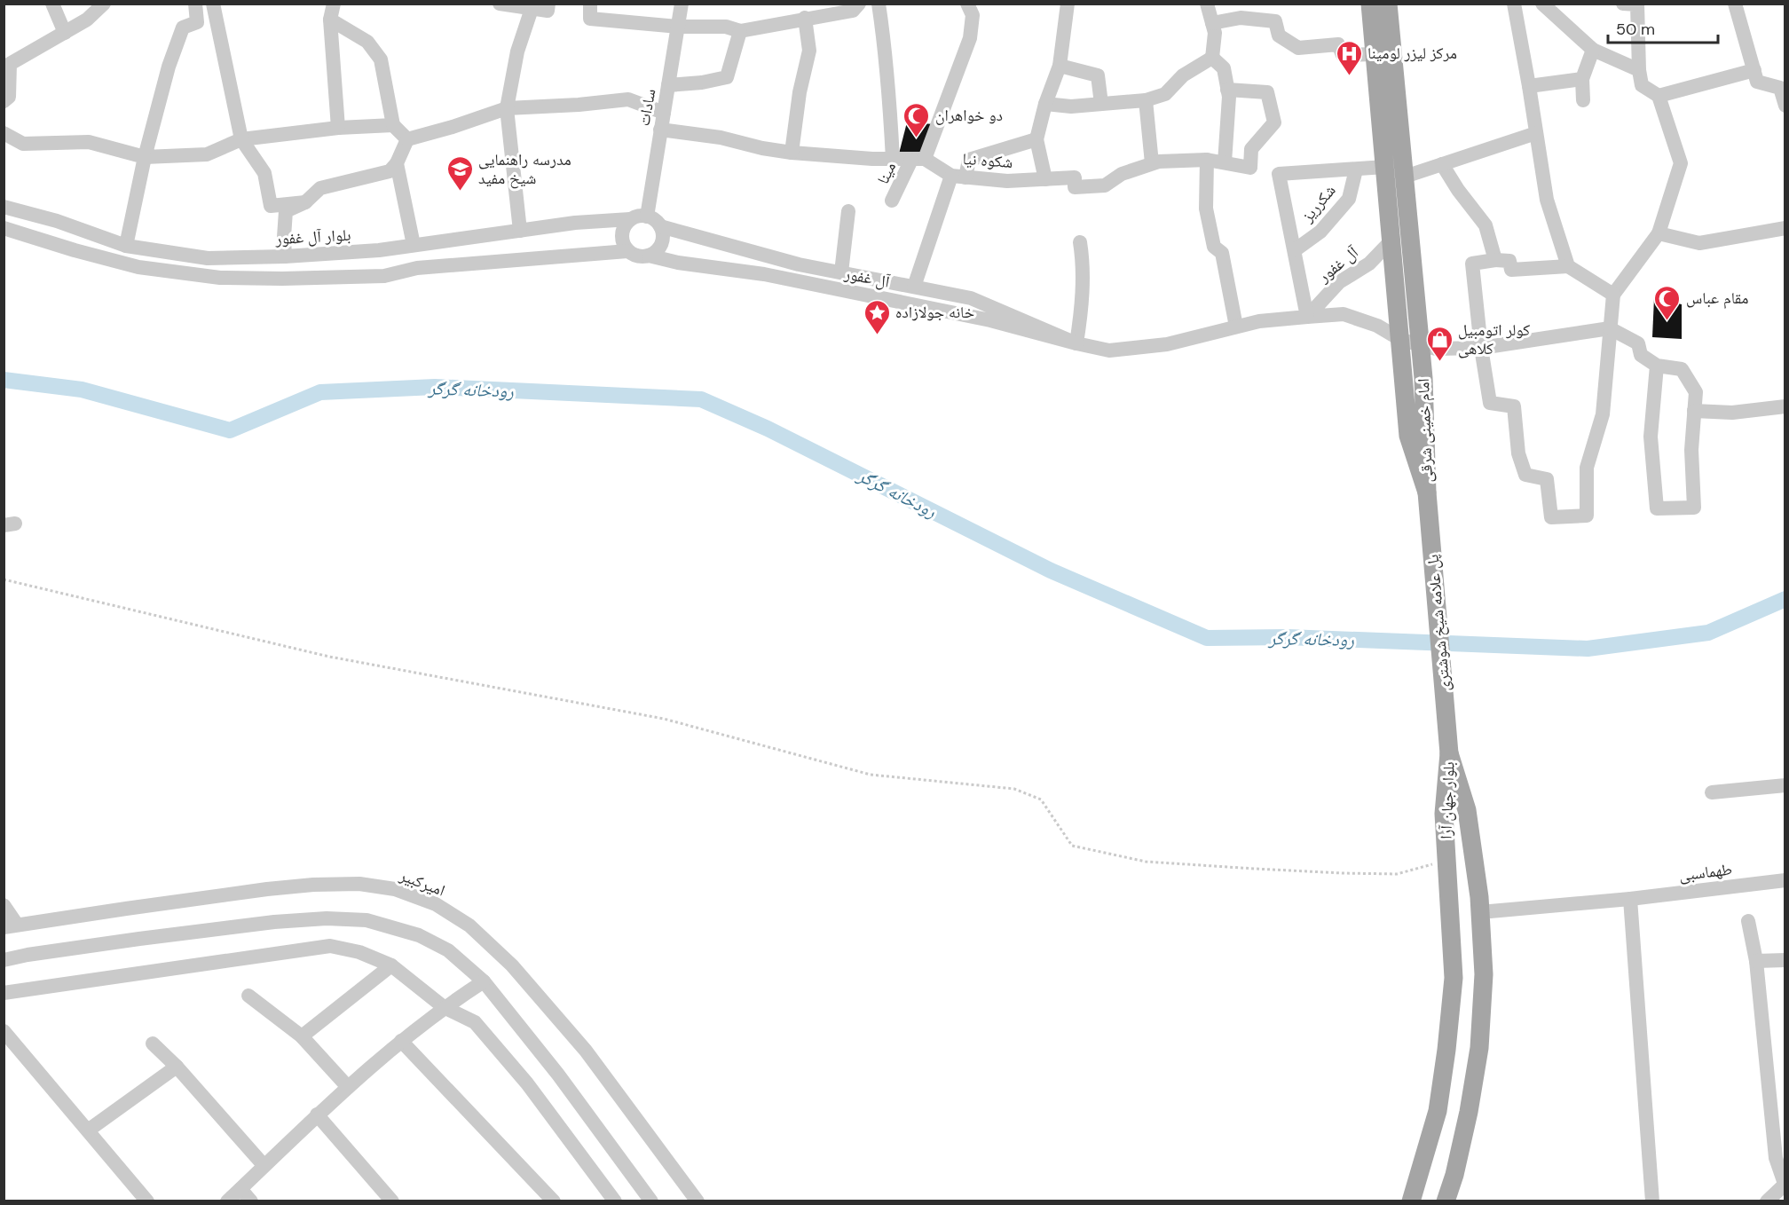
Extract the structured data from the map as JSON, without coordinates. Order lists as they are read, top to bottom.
{
  "streets": {
    "main road": ["امام خمینی شرقی", "پل علامه شیخ شوشتری", "بلوار جهان آرا"],
    "street": [
      "سادات",
      "شکوه نیا",
      "مینا",
      "شکرریز",
      "بلوار آل غفور",
      "آل غفور",
      "طهماسبی",
      "امیرکبیر"
    ]
  },
  "crossings": [
    ["سادات", "شکوه نیا"],
    ["سادات", "بلوار آل غفور"],
    ["سادات", "آل غفور"],
    ["شکوه نیا", "مینا"],
    ["شکرریز", "آل غفور"],
    ["بلوار آل غفور", "آل غفور"],
    ["آل غفور", "امام خمینی شرقی"],
    ["امام خمینی شرقی", "پل علامه شیخ شوشتری"],
    ["پل علامه شیخ شوشتری", "بلوار جهان آرا"],
    ["بلوار جهان آرا", "طهماسبی"]
  ],
  "water": ["رودخانه گرگر"],
  "places": {
    "hospital": ["مرکز لیزر لومینا"],
    "mosque": ["دو خواهران", "مقام عباس"],
    "school or university": ["مدرسه راهنمایی شیخ مفید"],
    "place": ["خانه جولازاده"],
    "shop": ["کولر اتومبیل کلاهی"]
  },
  "scale_bar": "50 m"
}
